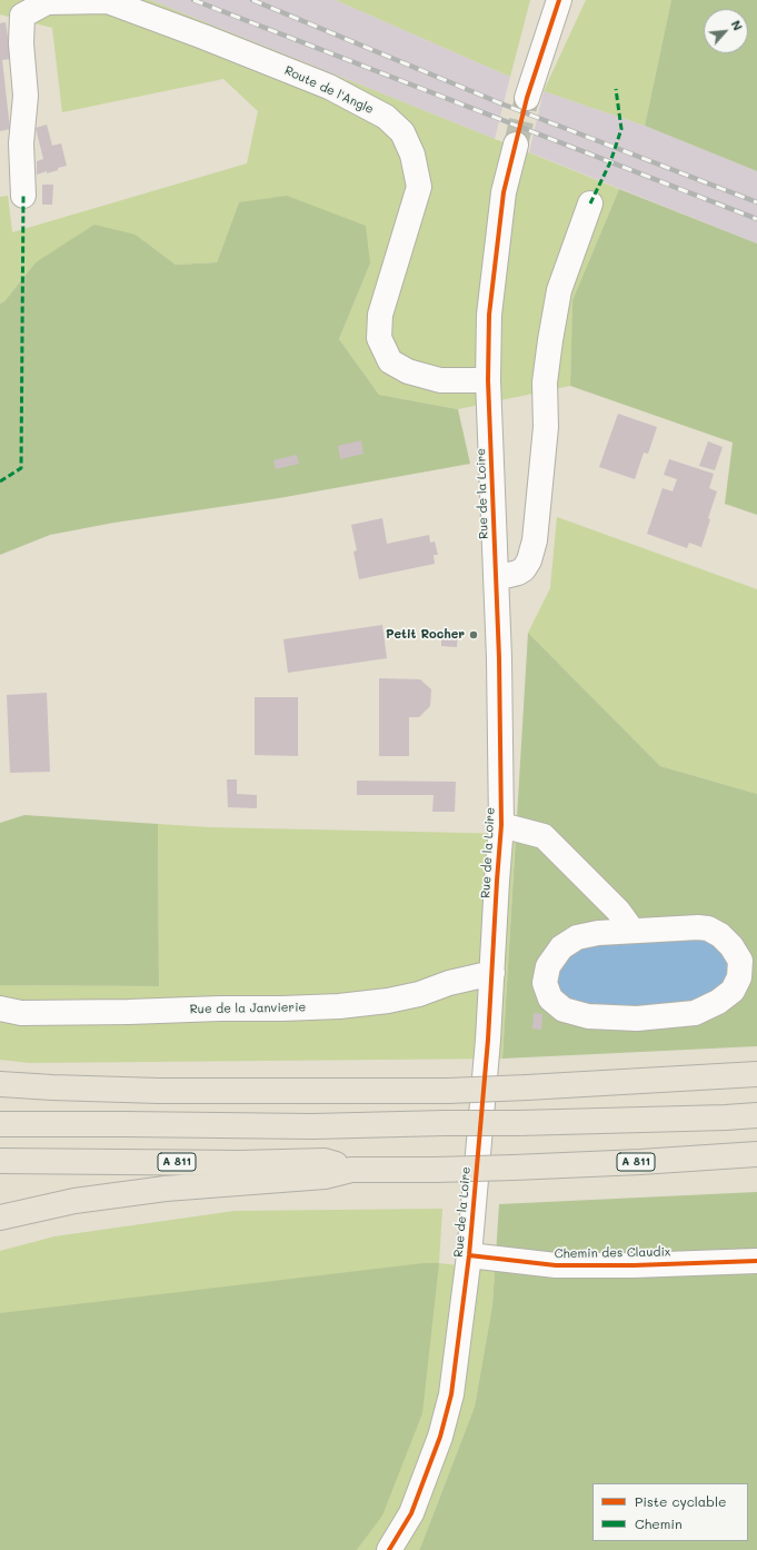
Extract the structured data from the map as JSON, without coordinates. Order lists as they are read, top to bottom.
{
  "streets": {
    "highway": ["A 811"],
    "street": [
      "Route de l'Angle",
      "Rue de la Loire",
      "Rue de la Janvierie",
      "Chemin des Claudix"
    ]
  },
  "crossings": [
    ["Route de l'Angle", "Rue de la Loire"],
    ["Rue de la Loire", "Rue de la Janvierie"],
    ["Rue de la Loire", "Chemin des Claudix"]
  ],
  "places": ["Petit Rocher"],
  "legend": ["Piste cyclable", "Chemin"],
  "north": "top right"
}
